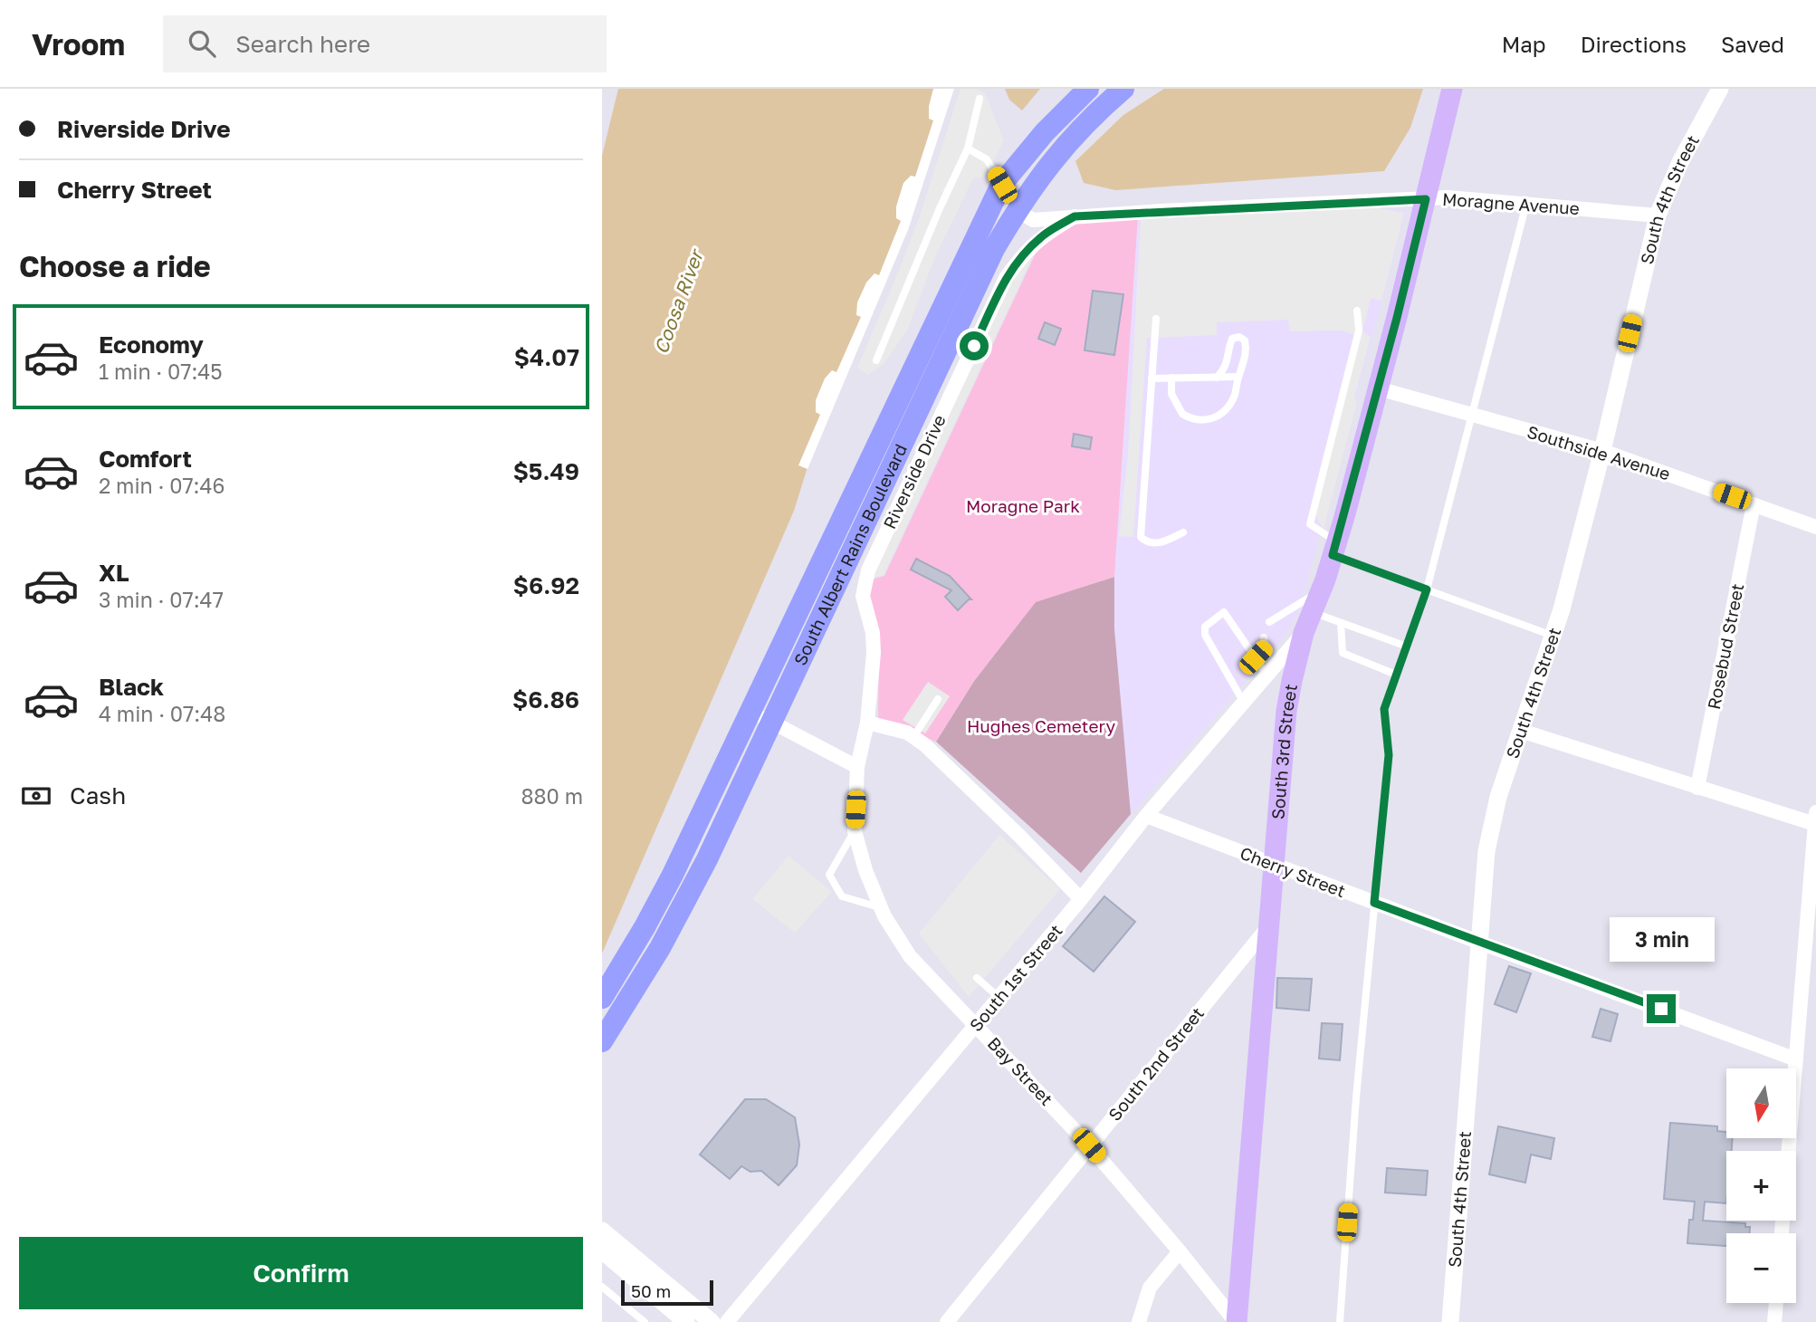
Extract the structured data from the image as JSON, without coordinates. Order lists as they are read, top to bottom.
{
  "streets": {
    "main road": ["South Albert Rains Boulevard", "South 3rd Street"],
    "street": [
      "South 4th Street",
      "Moragne Avenue",
      "Southside Avenue",
      "Riverside Drive",
      "Rosebud Street",
      "Cherry Street",
      "South 1st Street",
      "South 2nd Street",
      "Bay Street"
    ]
  },
  "crossings": [
    ["South 4th Street", "Moragne Avenue"],
    ["South 4th Street", "Southside Avenue"],
    ["South 4th Street", "Cherry Street"],
    ["Moragne Avenue", "Riverside Drive"],
    ["Moragne Avenue", "South Albert Rains Boulevard"],
    ["Moragne Avenue", "South 3rd Street"],
    ["Southside Avenue", "Rosebud Street"],
    ["Southside Avenue", "South 3rd Street"],
    ["Riverside Drive", "Bay Street"],
    ["South 3rd Street", "Cherry Street"],
    ["South 3rd Street", "South 1st Street"],
    ["South 3rd Street", "South 2nd Street"],
    ["South 3rd Street", "Bay Street"],
    ["Cherry Street", "South 1st Street"],
    ["South 1st Street", "Bay Street"],
    ["South 2nd Street", "Bay Street"]
  ],
  "water": ["Coosa River"],
  "parks": ["Moragne Park", "Hughes Cemetery"],
  "scale_bar": "50 m",
  "north": "bottom",
  "page": {
    "header": "Vroom",
    "search": "Search here",
    "nav": ["Map", "Directions", "Saved"],
    "banner": ["Riverside Drive", "Cherry Street"],
    "heading": "Choose a ride",
    "list": [
      {
        "name": "Economy",
        "note": "1 min · 07:45",
        "value": "$4.07"
      },
      {
        "name": "Comfort",
        "note": "2 min · 07:46",
        "value": "$5.49"
      },
      {
        "name": "XL",
        "note": "3 min · 07:47",
        "value": "$6.92"
      },
      {
        "name": "Black",
        "note": "4 min · 07:48",
        "value": "$6.86"
      }
    ],
    "pay": ["Cash", "880 m"],
    "bubble": "3 min",
    "map_buttons": ["+", "−"],
    "buttons": "Confirm",
    "scale": "50 m"
  }
}
